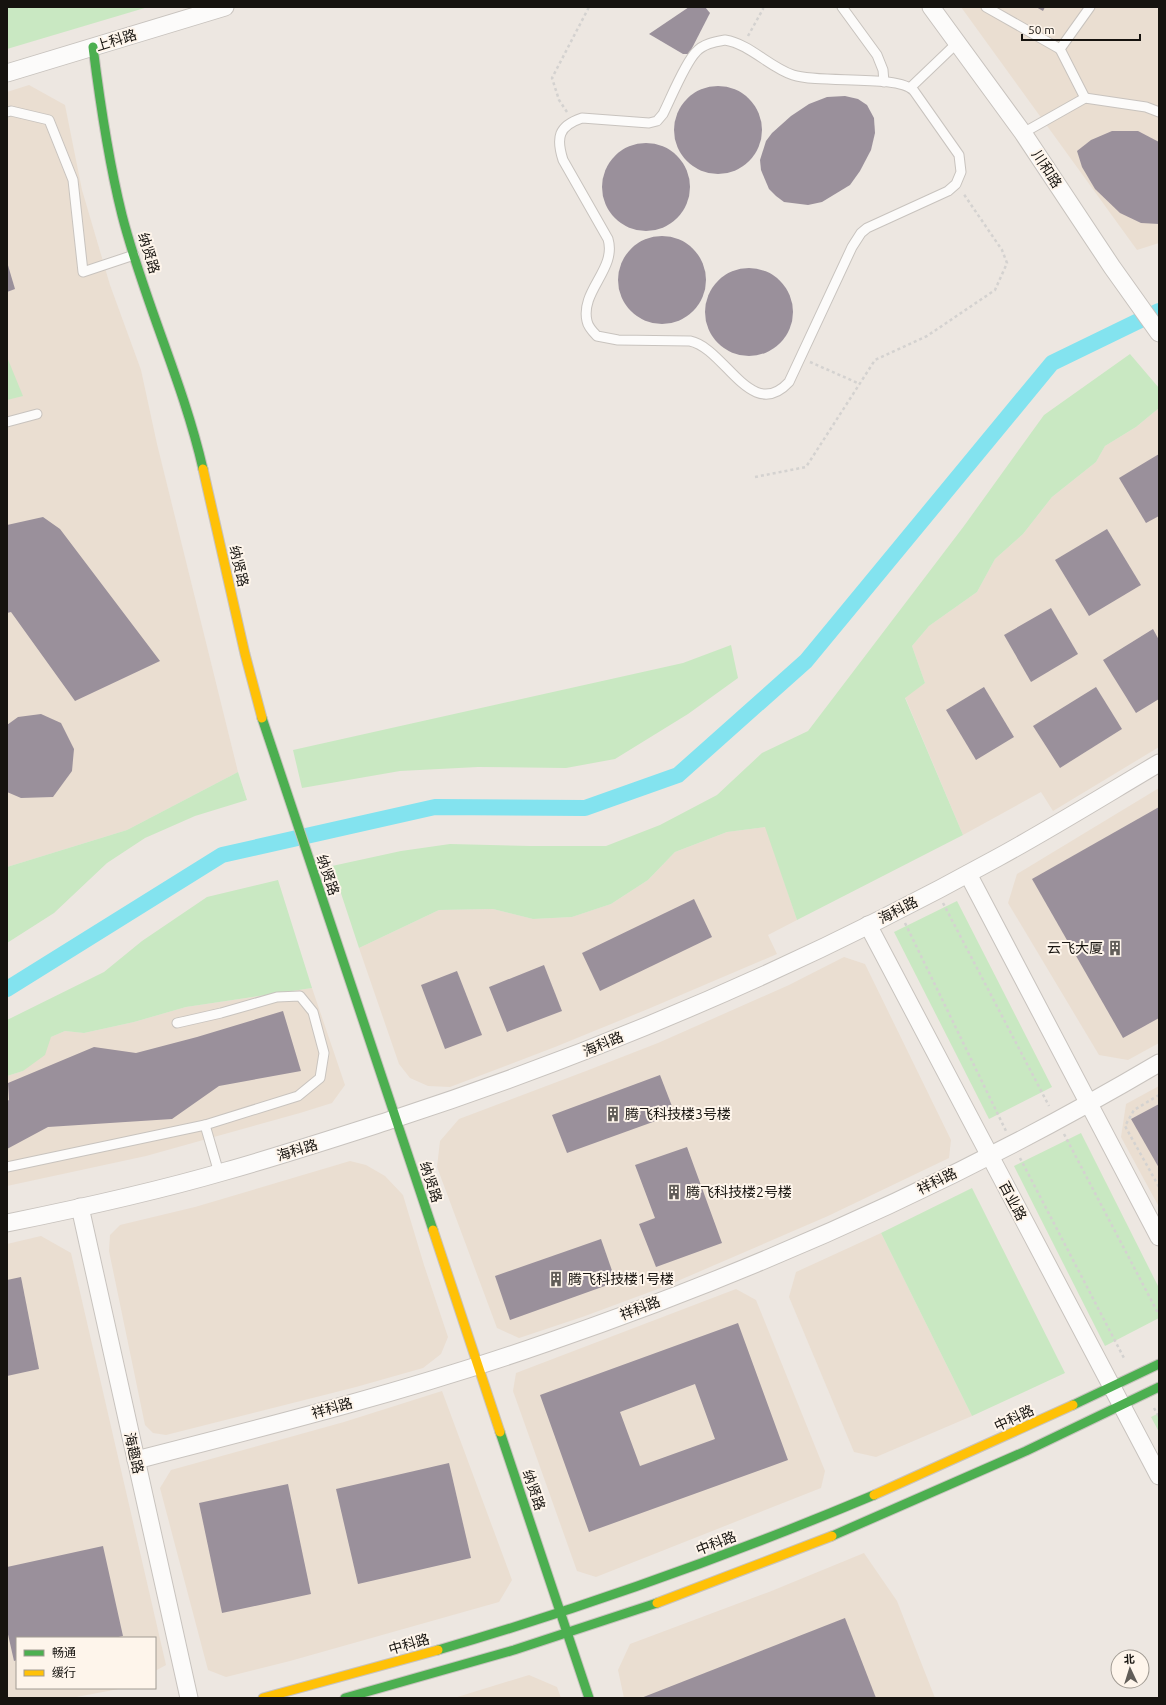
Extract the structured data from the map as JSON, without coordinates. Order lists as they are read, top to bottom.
{
  "streets": {
    "street": [
      "上科路",
      "川和路",
      "纳贤路",
      "海科路",
      "祥科路",
      "百业路",
      "中科路",
      "海趣路"
    ]
  },
  "crossings": [
    ["上科路", "纳贤路"],
    ["纳贤路", "海科路"],
    ["纳贤路", "祥科路"],
    ["纳贤路", "中科路"],
    ["海科路", "百业路"],
    ["海科路", "海趣路"],
    ["祥科路", "百业路"],
    ["祥科路", "海趣路"],
    ["百业路", "中科路"]
  ],
  "places": {
    "building": [
      "云飞大厦",
      "腾飞科技楼3号楼",
      "腾飞科技楼2号楼",
      "腾飞科技楼1号楼"
    ]
  },
  "legend": ["畅通", "缓行"],
  "scale_bar": "50 m",
  "north": "top"
}
